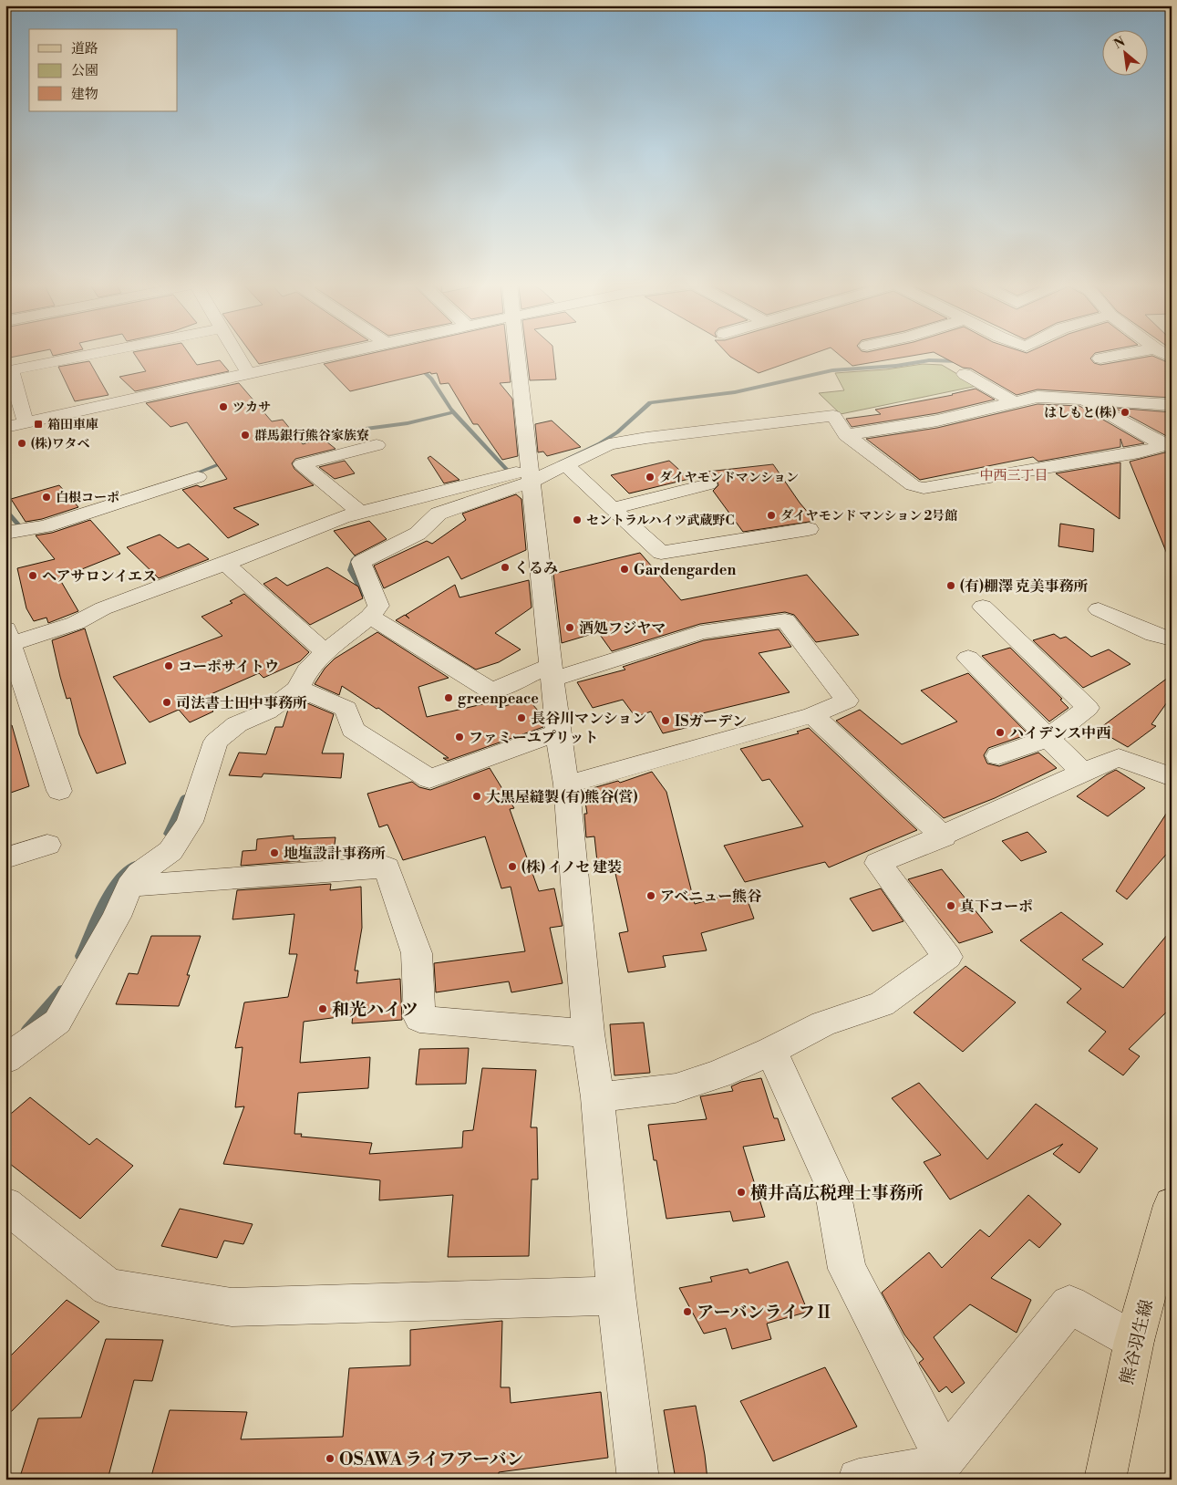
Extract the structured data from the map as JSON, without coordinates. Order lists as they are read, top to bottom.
{
  "streets": {
    "main road": ["熊谷羽生線"]
  },
  "districts": ["中西三丁目"],
  "places": {
    "other": [
      "ツカサ",
      "はしもと(株)",
      "群馬銀行熊谷家族寮",
      "(株)ワタベ",
      "ダイヤモンドマンション",
      "白根コーポ",
      "ダイヤモンド マンション 2号館",
      "セントラルハイツ武蔵野C",
      "くるみ",
      "Gardengarden",
      "ヘアサロンイエス",
      "(有)棚澤 克美事務所",
      "酒処フジヤマ",
      "コーポサイトウ",
      "greenpeace",
      "司法書士田中事務所",
      "長谷川マンション",
      "ISガーデン",
      "ハイデンス中西",
      "ファミーユプリット",
      "大黒屋縫製 (有)熊谷(営)",
      "地塩設計事務所",
      "(株) イノセ 建装",
      "アベニュー熊谷",
      "真下コーポ",
      "和光ハイツ",
      "横井高広税理士事務所",
      "アーバンライフⅡ",
      "OSAWA ライフアーバン"
    ],
    "transit": ["箱田車庫"]
  },
  "legend": ["道路", "公園", "建物"],
  "north": "top left"
}
